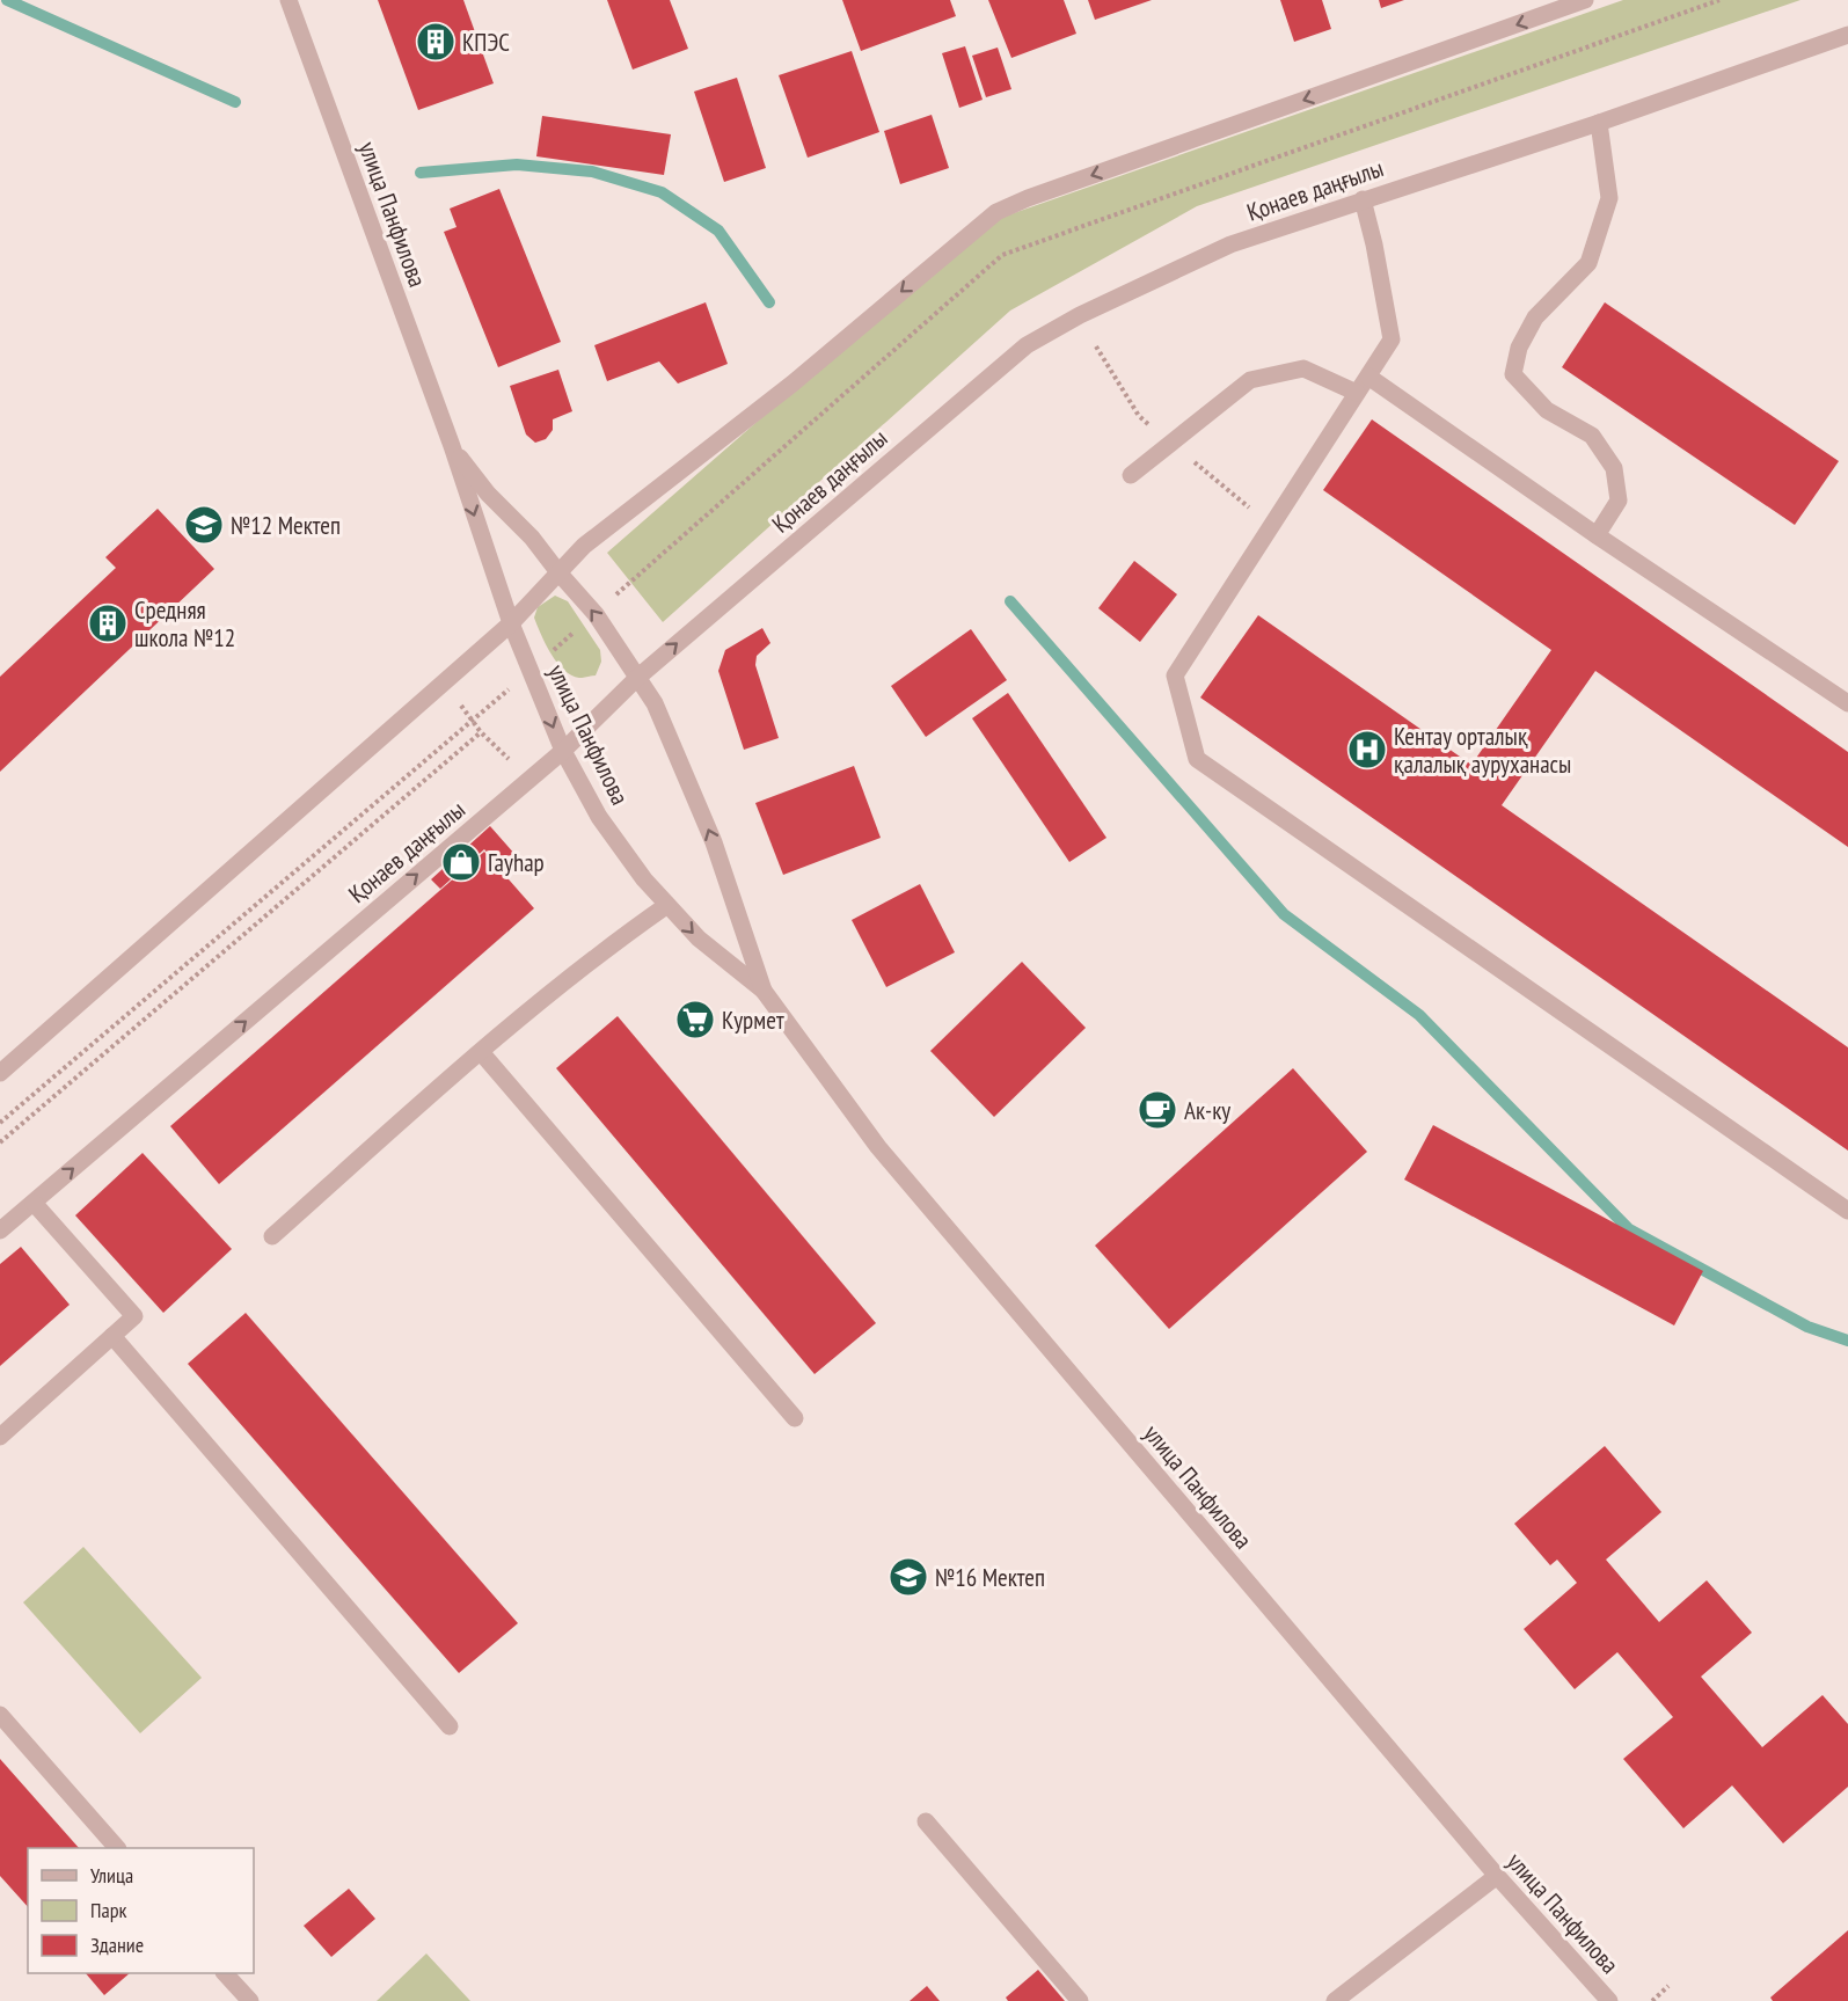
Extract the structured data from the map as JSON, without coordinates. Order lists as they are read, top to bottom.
{
  "streets": {
    "street": ["Қонаев даңғылы", "улица Панфилова"]
  },
  "crossings": [
    ["Қонаев даңғылы", "улица Панфилова"]
  ],
  "places": {
    "building": ["КПЭС", "Средняя школа №12"],
    "school or university": ["№12 Мектеп", "№16 Мектеп"],
    "hospital": ["Кентау орталық қалалық ауруханасы"],
    "shop": ["Гауһар"],
    "supermarket": ["Курмет"],
    "cafe": ["Ак-ку"]
  },
  "legend": ["Улица", "Парк", "Здание"]
}
